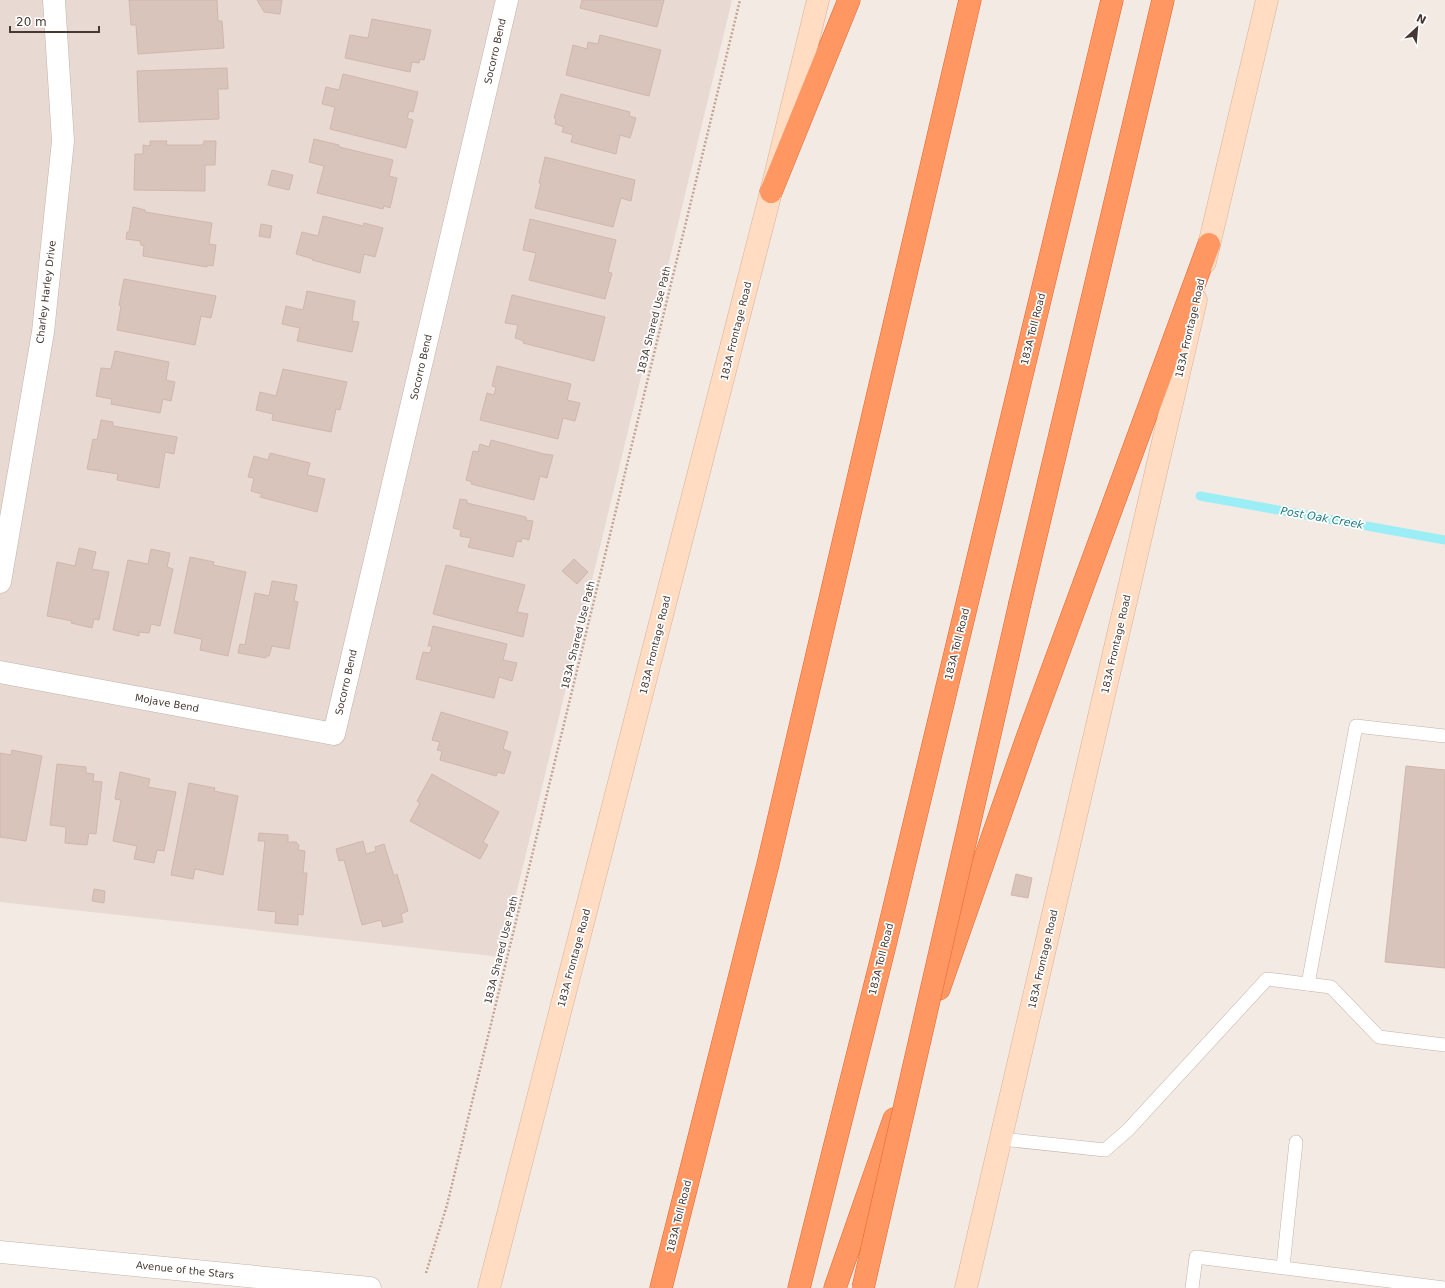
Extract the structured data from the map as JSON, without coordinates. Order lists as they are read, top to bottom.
{
  "streets": {
    "highway": ["183A Toll Road"],
    "main road": ["183A Frontage Road"],
    "street": [
      "Socorro Bend",
      "Charley Harley Drive",
      "Mojave Bend",
      "Avenue of the Stars"
    ],
    "path": ["183A Shared Use Path"]
  },
  "crossings": [
    ["Socorro Bend", "Mojave Bend"]
  ],
  "water": ["Post Oak Creek"],
  "scale_bar": "20 m",
  "north": "top right"
}
